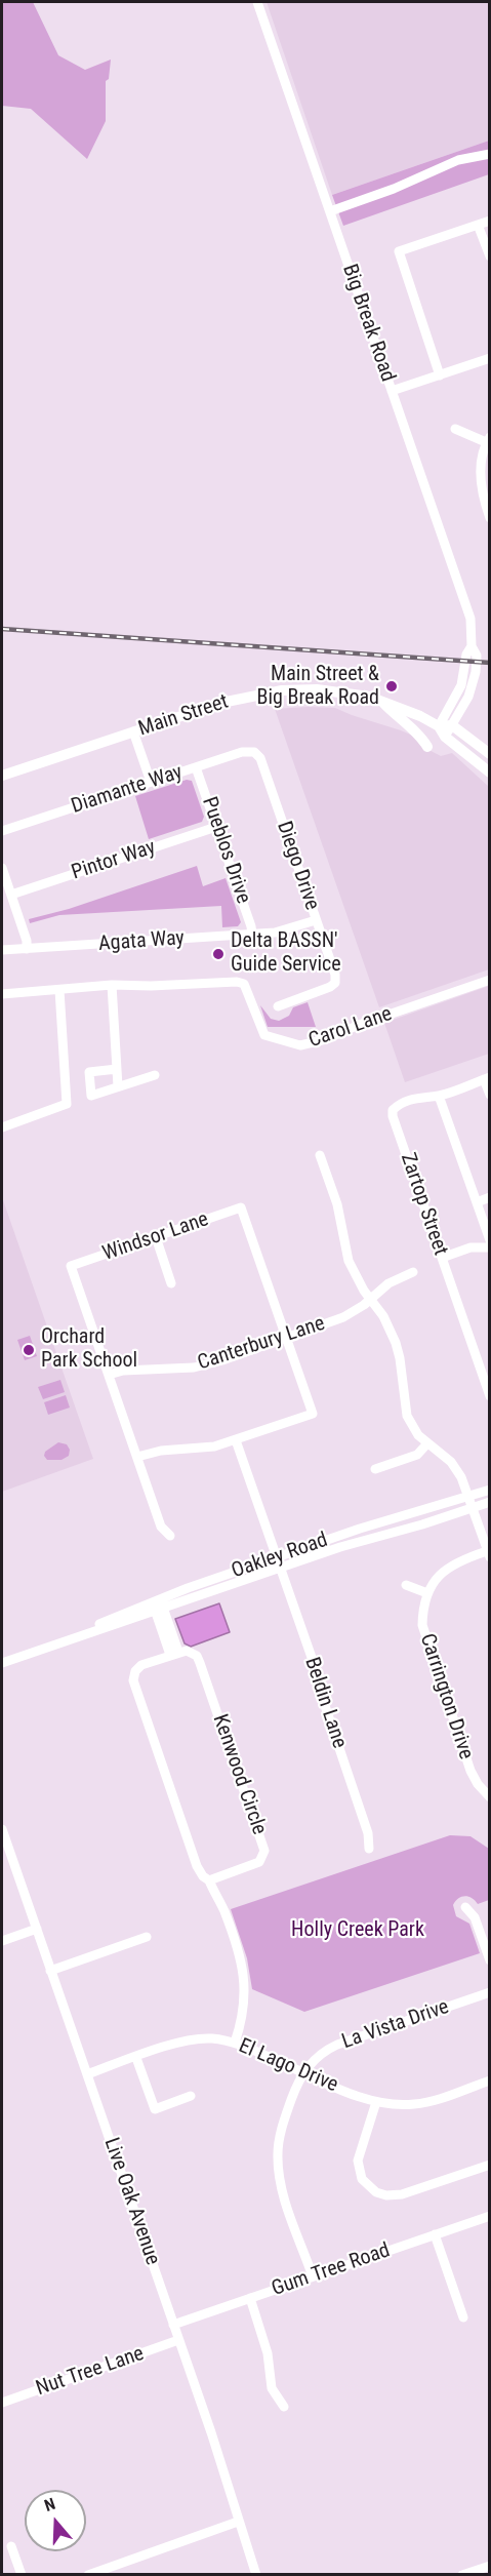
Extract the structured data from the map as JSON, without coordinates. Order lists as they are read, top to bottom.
{
  "streets": {
    "main road": ["Main Street"],
    "street": [
      "Big Break Road",
      "Diamante Way",
      "Pueblos Drive",
      "Pintor Way",
      "Diego Drive",
      "Agata Way",
      "Carol Lane",
      "Zartop Street",
      "Windsor Lane",
      "Canterbury Lane",
      "Oakley Road",
      "Carrington Drive",
      "Beldin Lane",
      "Kenwood Circle",
      "La Vista Drive",
      "El Lago Drive",
      "Live Oak Avenue",
      "Gum Tree Road",
      "Nut Tree Lane"
    ]
  },
  "crossings": [
    ["Big Break Road", "Main Street"],
    ["Diamante Way", "Pueblos Drive"],
    ["Diamante Way", "Diego Drive"],
    ["Pueblos Drive", "Pintor Way"],
    ["Pueblos Drive", "Agata Way"],
    ["Diego Drive", "Agata Way"],
    ["Windsor Lane", "Canterbury Lane"],
    ["Oakley Road", "Beldin Lane"],
    ["La Vista Drive", "El Lago Drive"],
    ["La Vista Drive", "Gum Tree Road"],
    ["El Lago Drive", "Live Oak Avenue"],
    ["Live Oak Avenue", "Gum Tree Road"],
    ["Live Oak Avenue", "Nut Tree Lane"]
  ],
  "parks": ["Holly Creek Park"],
  "places": ["Main Street & Big Break Road", "Delta BASSN' Guide Service", "Orchard Park School"],
  "north": "top"
}
